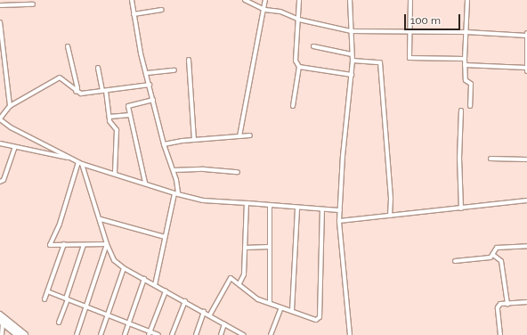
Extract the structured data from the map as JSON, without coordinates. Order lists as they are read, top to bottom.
{
  "scale_bar": "100 m"
}
